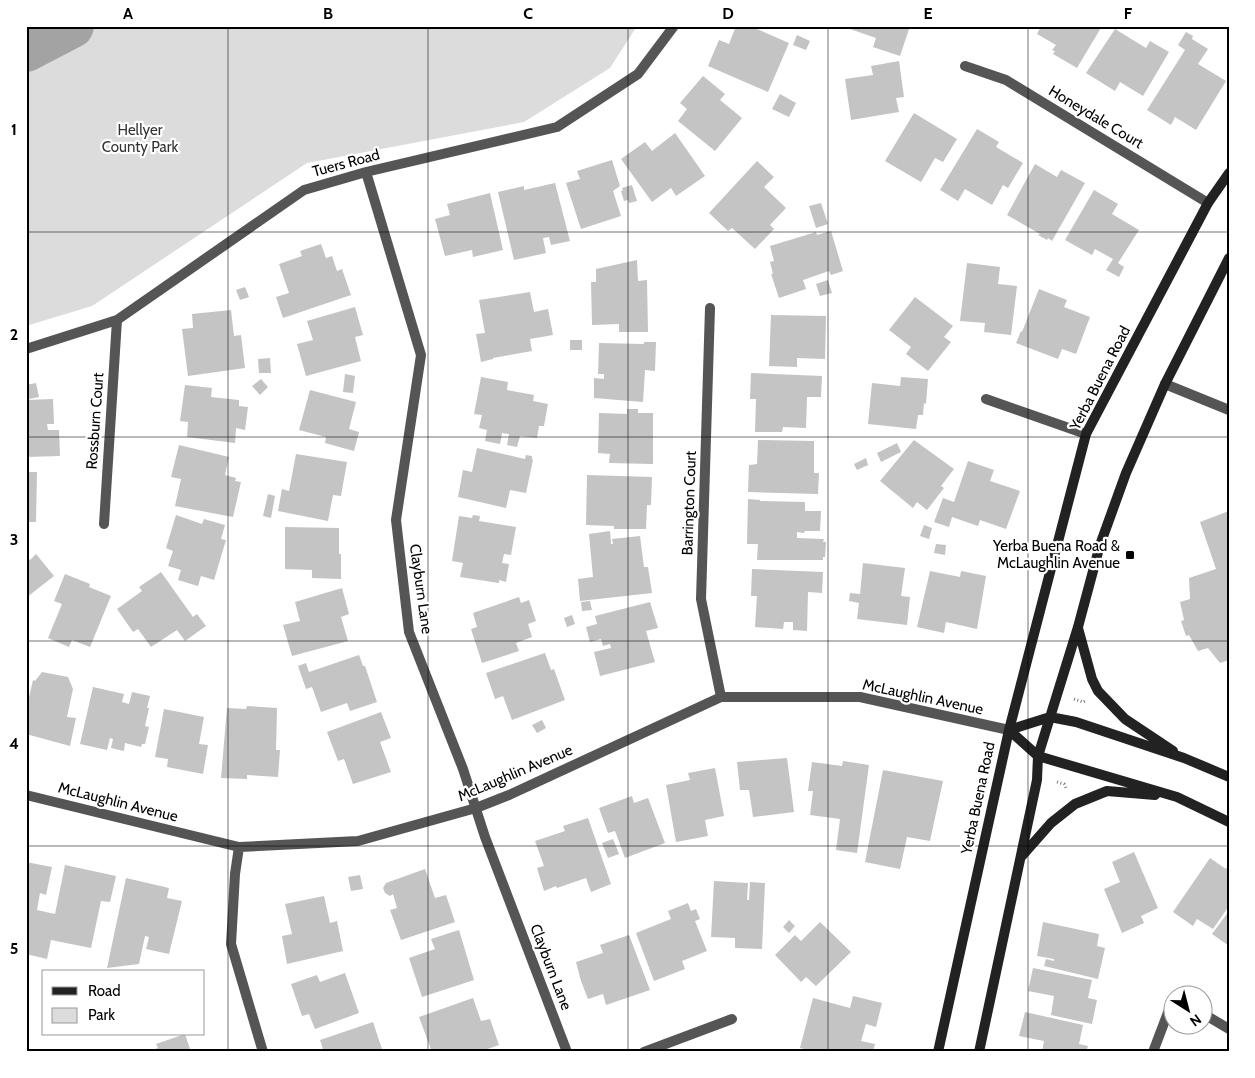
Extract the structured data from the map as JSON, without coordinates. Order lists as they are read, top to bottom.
{
  "streets": {
    "main road": ["Yerba Buena Road", "McLaughlin Avenue"],
    "street": [
      "Honeydale Court",
      "Tuers Road",
      "Rossburn Court",
      "Barrington Court",
      "Clayburn Lane"
    ]
  },
  "crossings": [
    ["Honeydale Court", "Yerba Buena Road"],
    ["Tuers Road", "Rossburn Court"],
    ["Tuers Road", "Clayburn Lane"],
    ["Yerba Buena Road", "McLaughlin Avenue"],
    ["Barrington Court", "McLaughlin Avenue"],
    ["Clayburn Lane", "McLaughlin Avenue"]
  ],
  "parks": ["Hellyer County Park"],
  "places": {
    "transit": ["Yerba Buena Road & McLaughlin Avenue"]
  },
  "legend": ["Road", "Park"],
  "north": "bottom right",
  "grid": {
    "columns": [
      "A",
      "B",
      "C",
      "D",
      "E",
      "F"
    ],
    "rows": [
      "1",
      "2",
      "3",
      "4",
      "5"
    ]
  }
}
